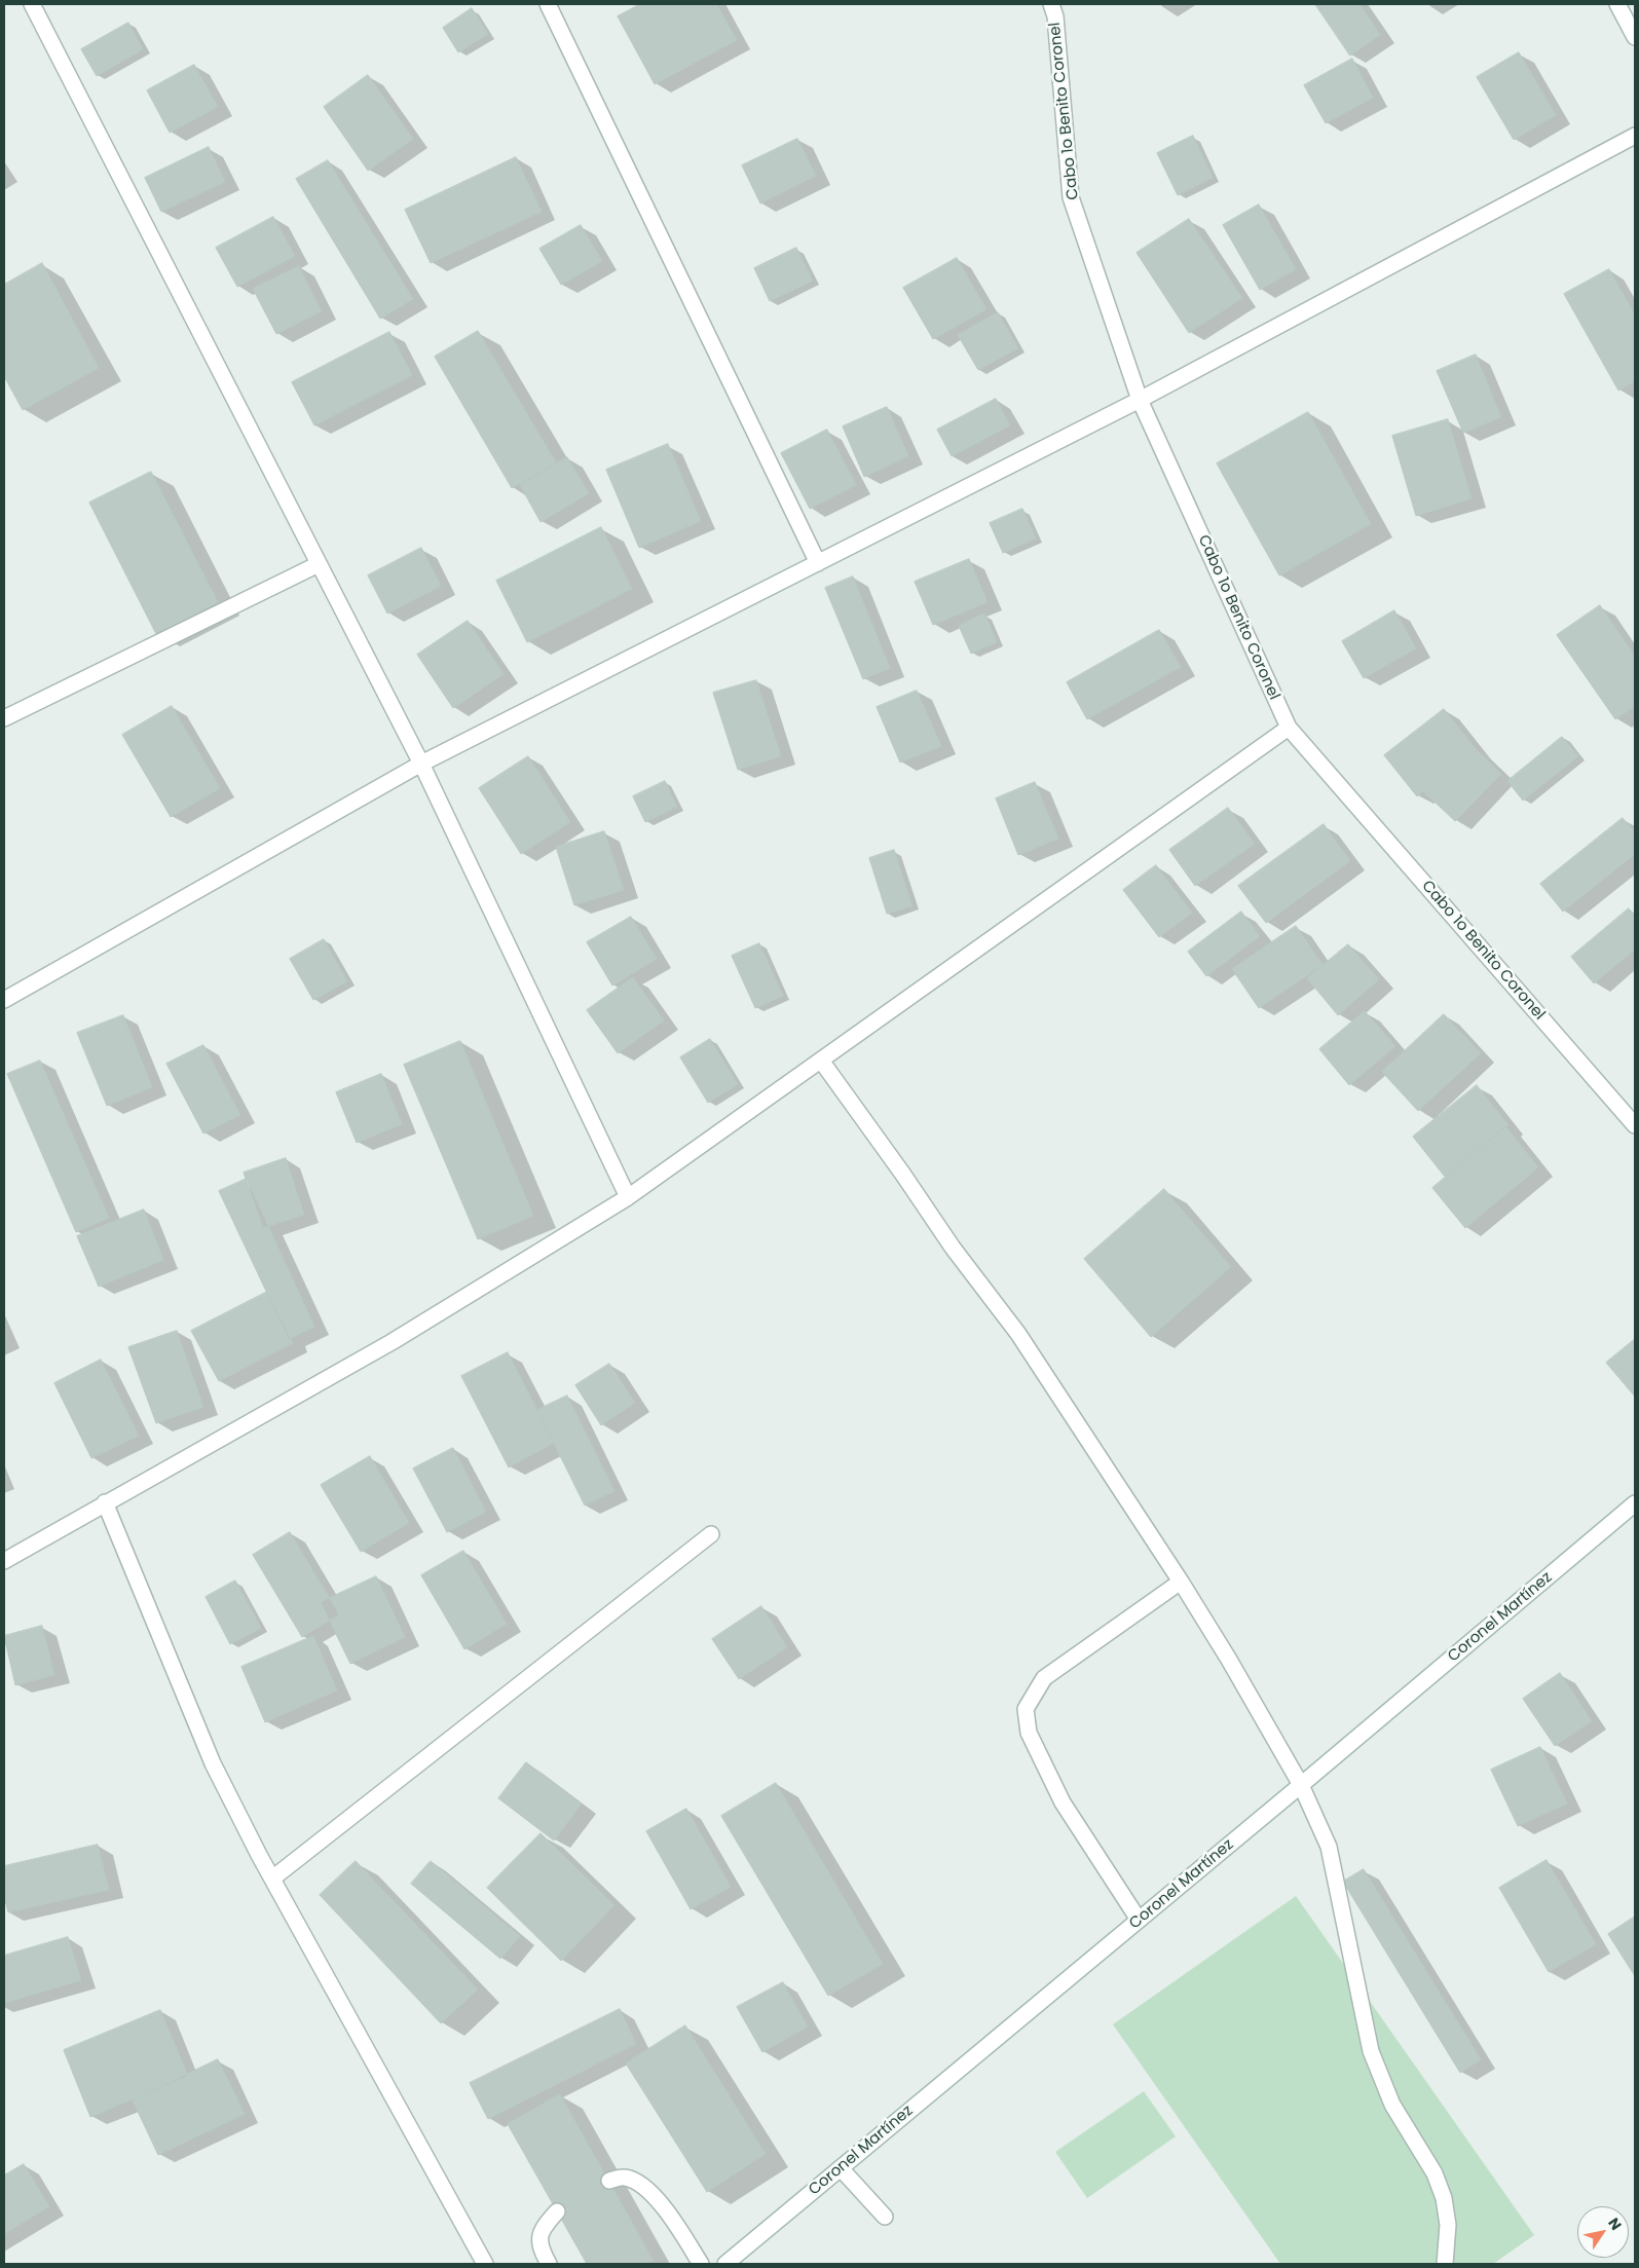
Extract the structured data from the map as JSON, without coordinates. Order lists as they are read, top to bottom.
{
  "streets": {
    "street": ["Cabo 1o Benito Coronel", "Coronel Martínez"]
  },
  "north": "top right"
}
